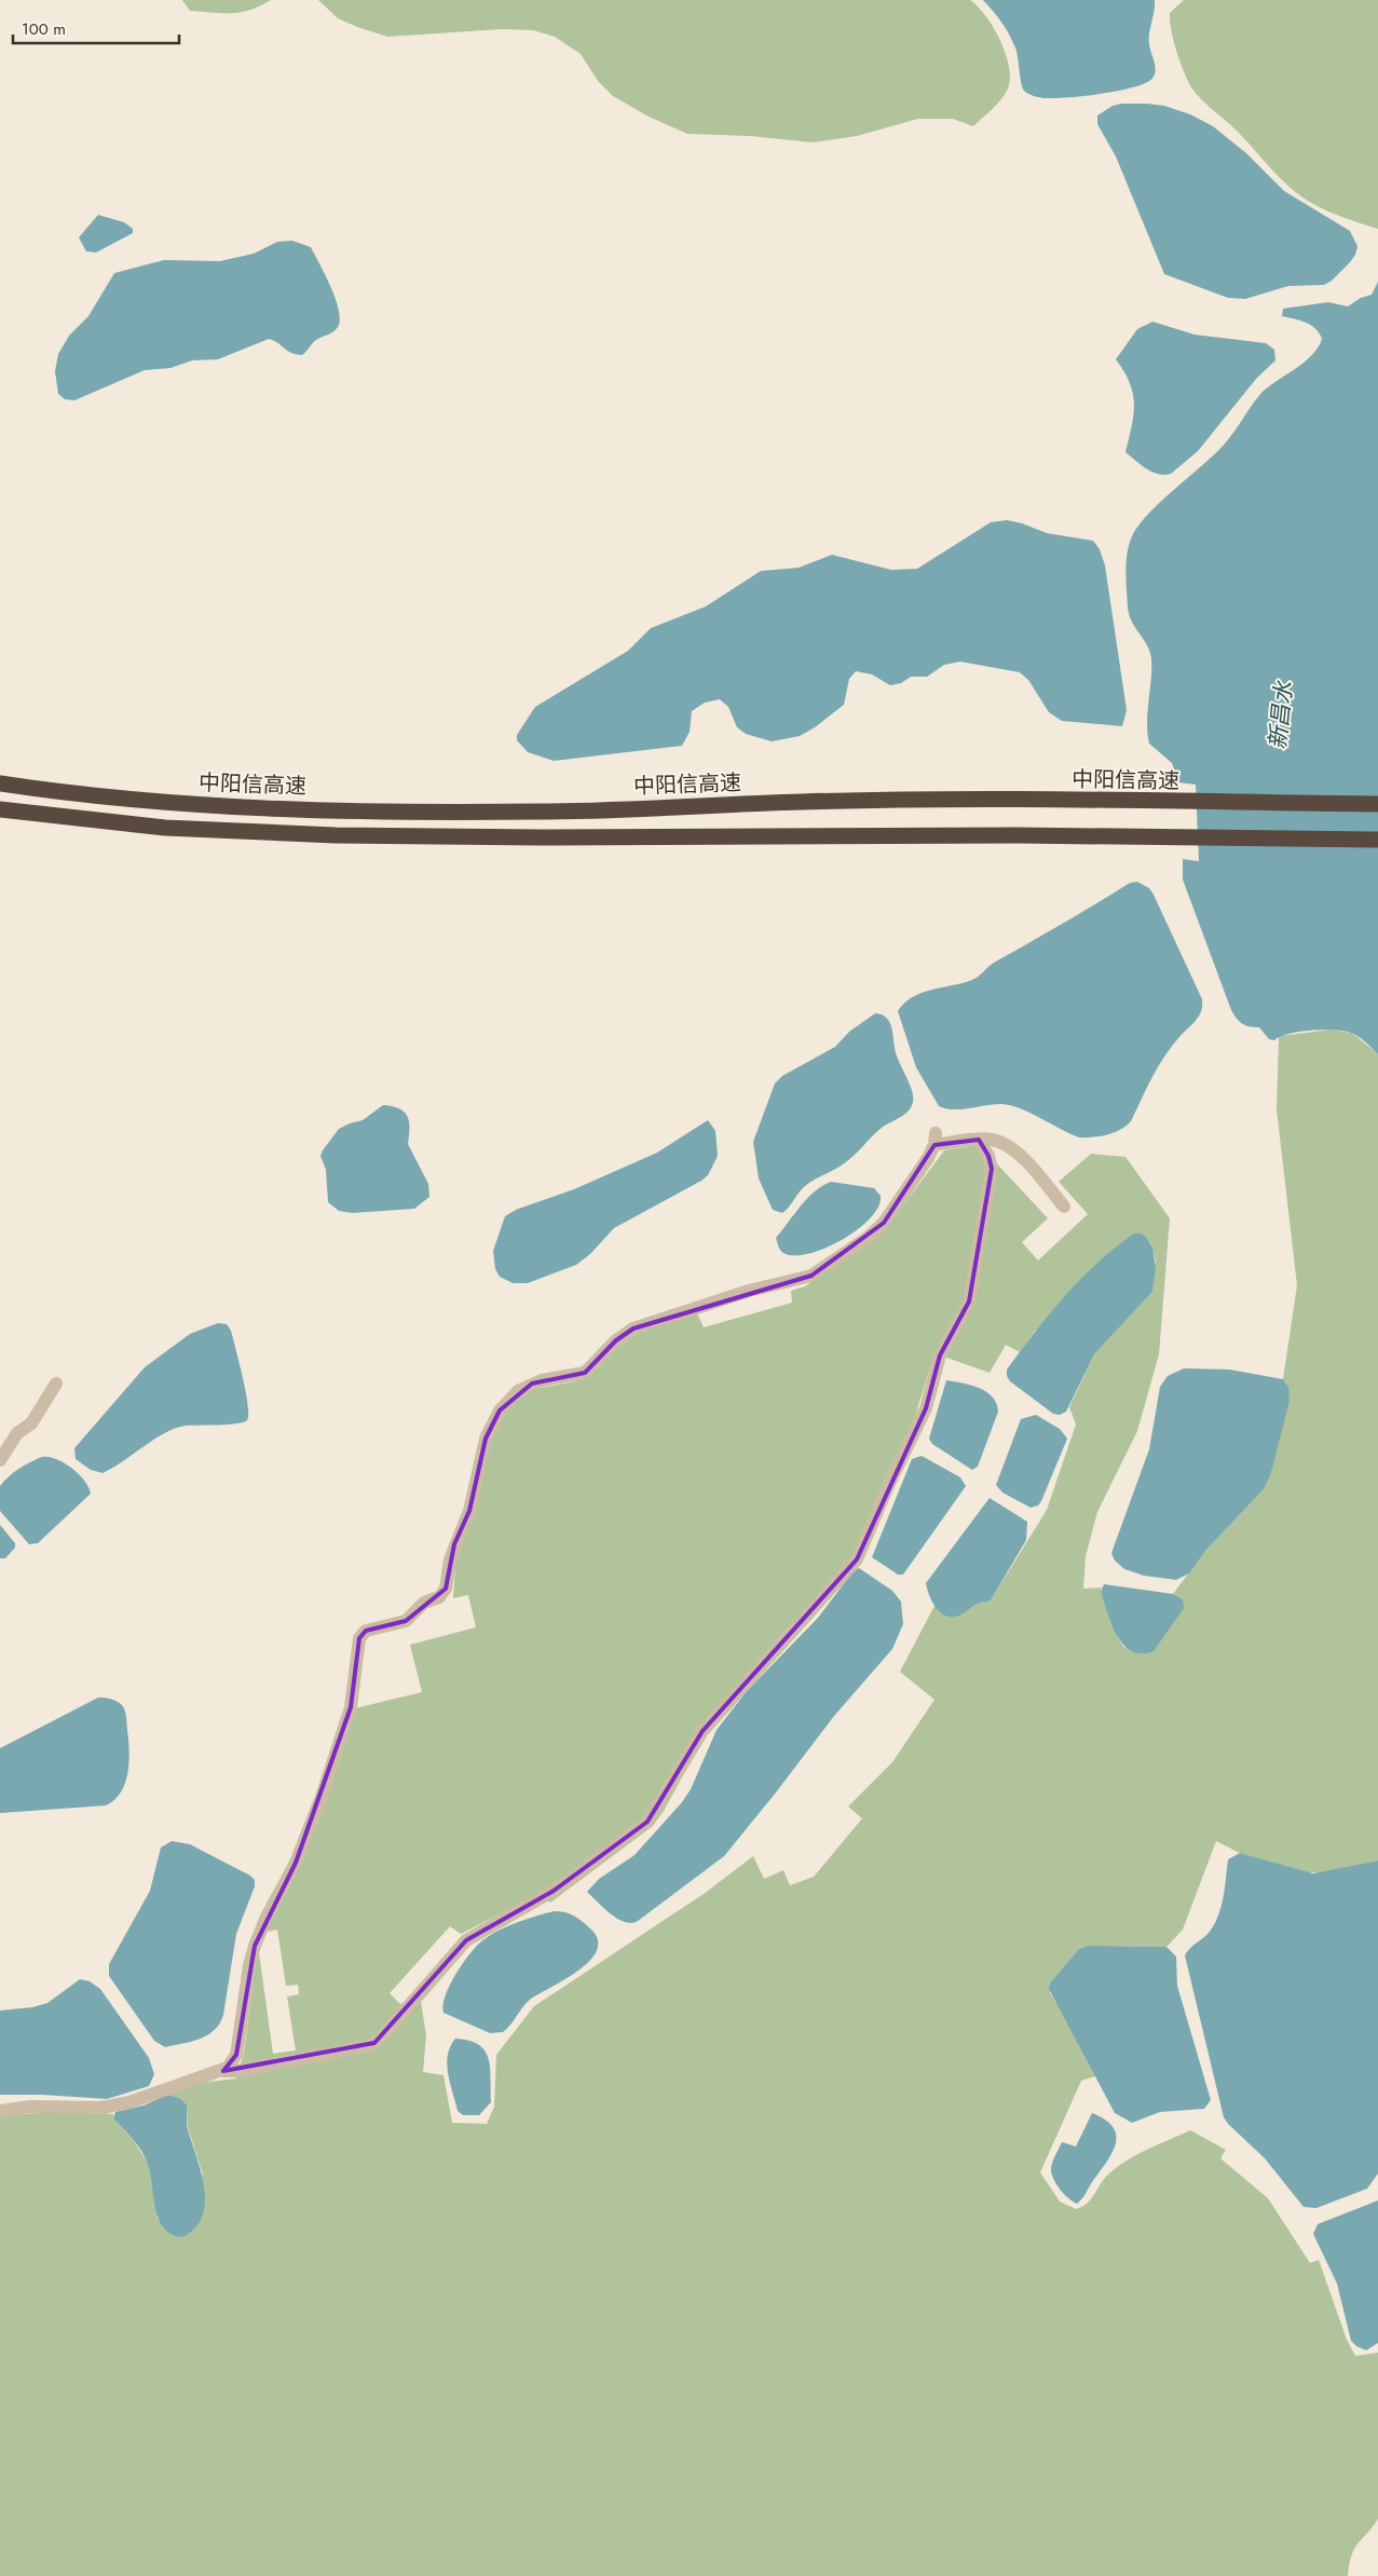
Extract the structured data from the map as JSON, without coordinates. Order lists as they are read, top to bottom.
{
  "streets": {
    "highway": ["中阳信高速"]
  },
  "water": ["新昌水"],
  "scale_bar": "100 m"
}
